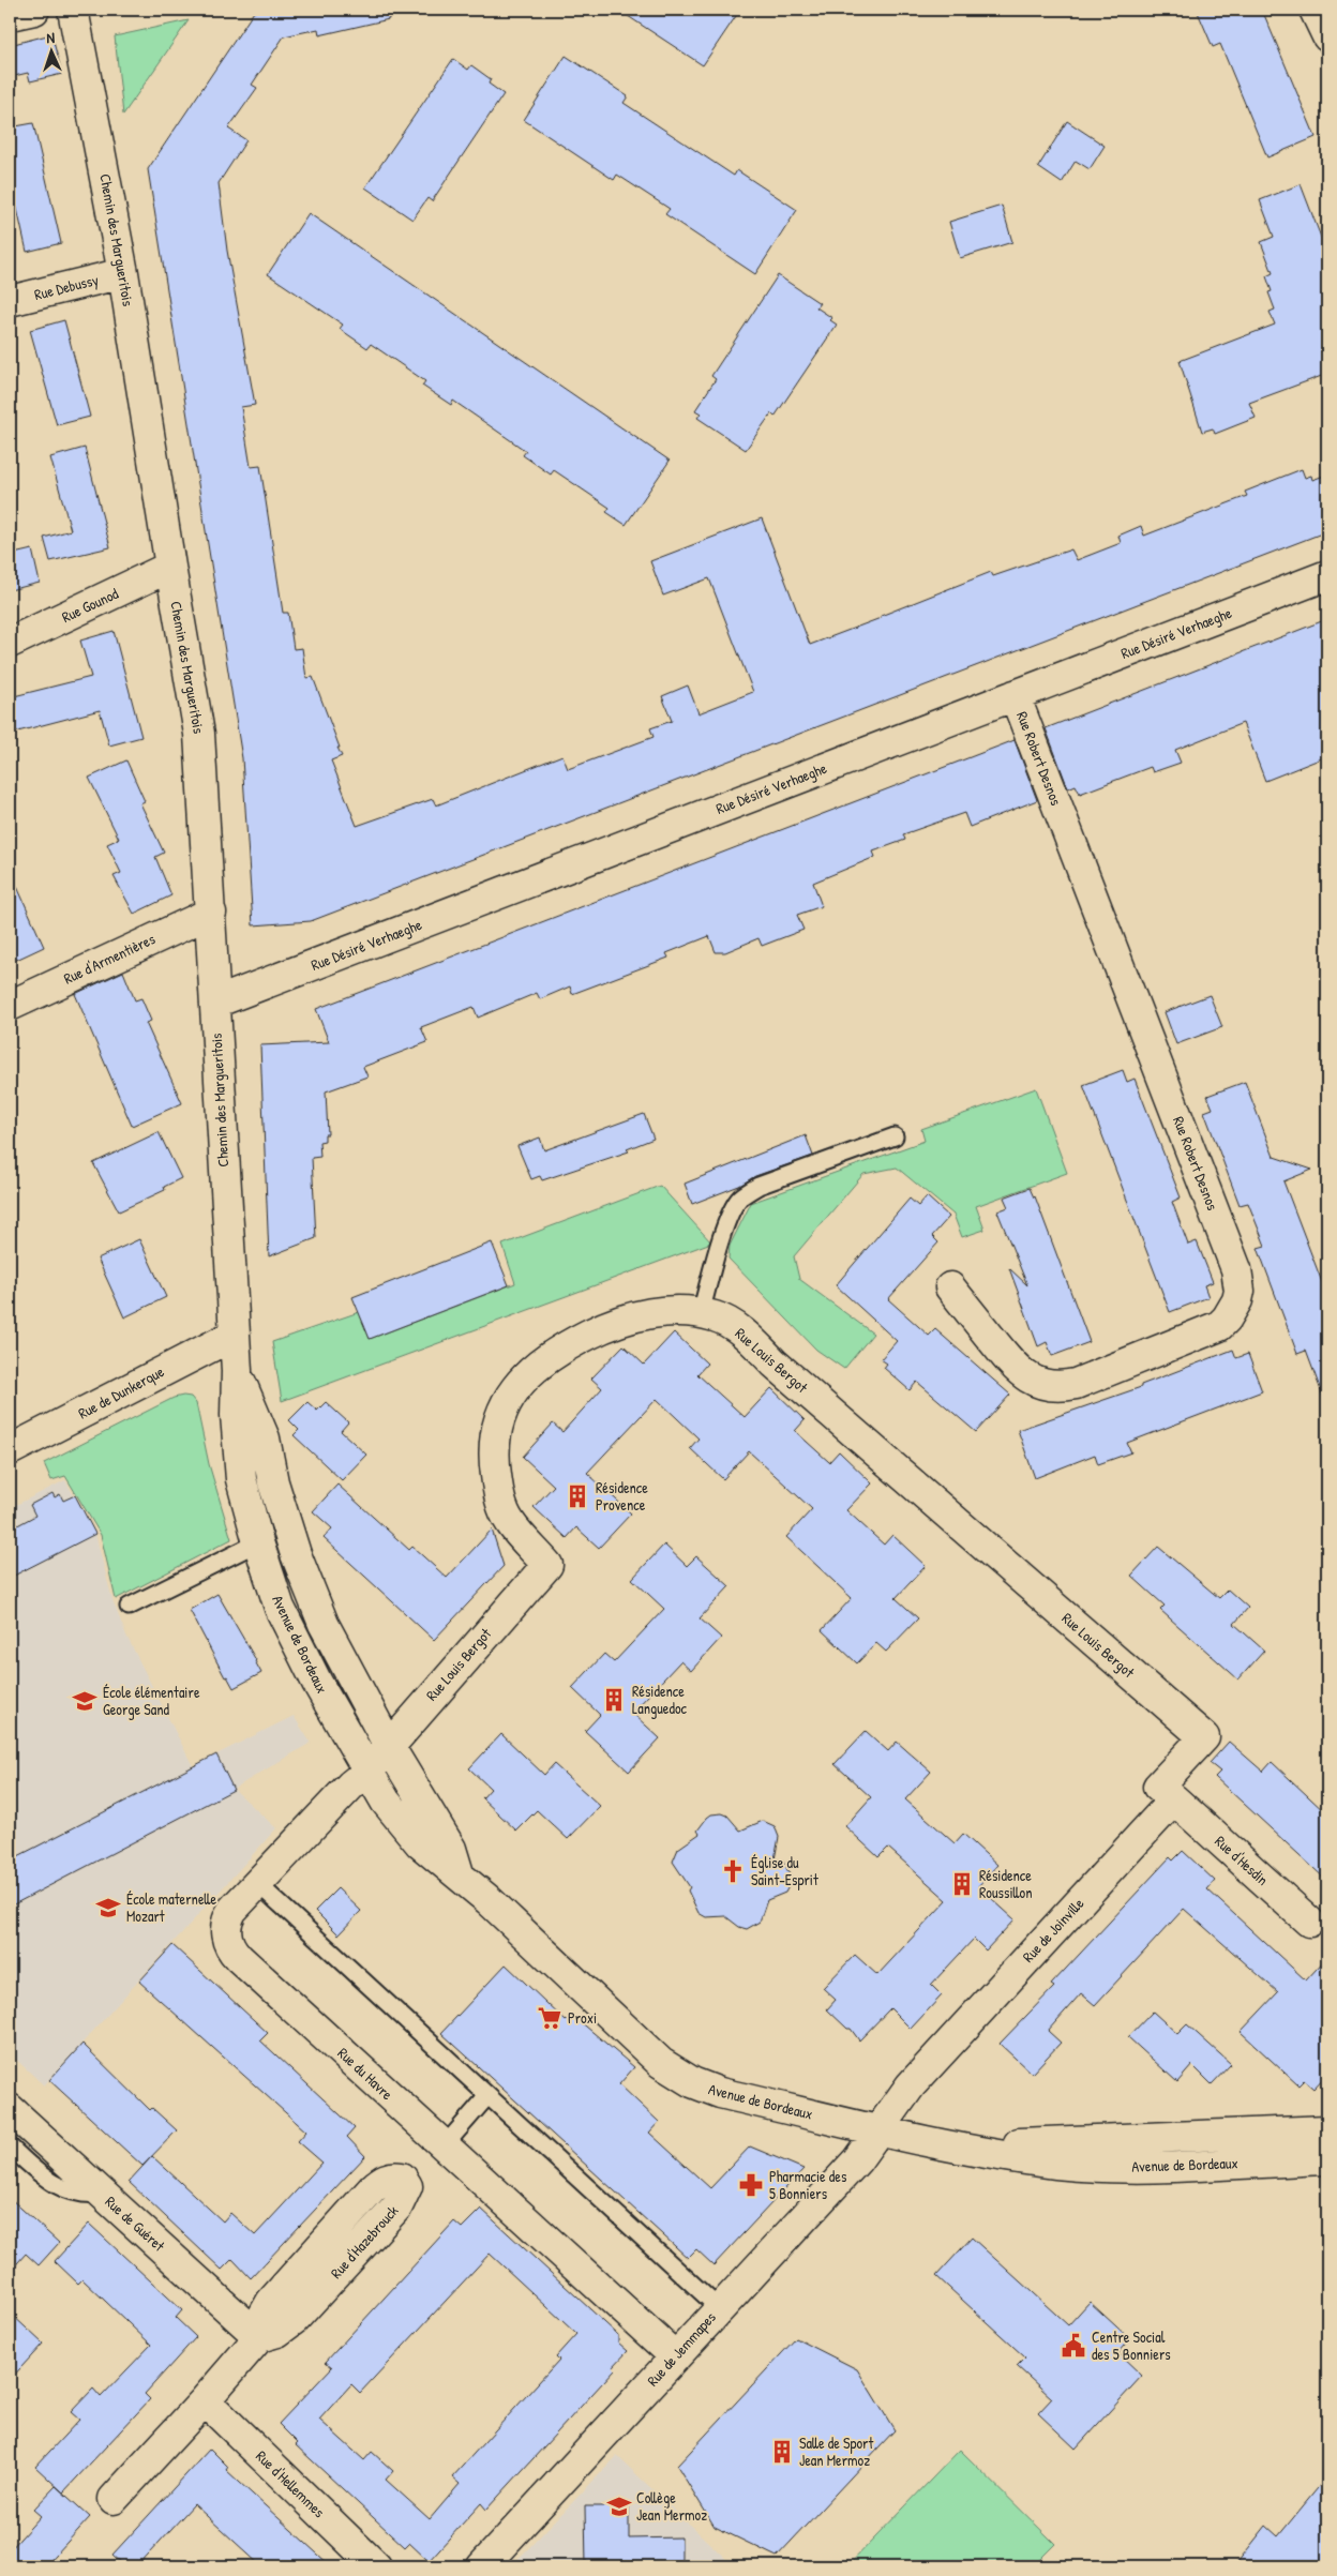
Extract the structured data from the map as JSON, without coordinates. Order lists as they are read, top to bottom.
{
  "streets": {
    "street": [
      "Chemin des Margueritois",
      "Rue Debussy",
      "Rue Gounod",
      "Rue Désiré Verhaeghe",
      "Rue Robert Desnos",
      "Rue d'Armentières",
      "Rue Louis Bergot",
      "Rue de Dunkerque",
      "Avenue de Bordeaux",
      "Rue d'Hesdin",
      "Rue de Joinville",
      "Rue du Havre",
      "Rue de Guéret",
      "Rue d'Hazebrouck",
      "Rue de Jemmapes",
      "Rue d'Hellemmes"
    ]
  },
  "crossings": [
    ["Chemin des Margueritois", "Rue Debussy"],
    ["Chemin des Margueritois", "Rue Gounod"],
    ["Chemin des Margueritois", "Rue Désiré Verhaeghe"],
    ["Chemin des Margueritois", "Rue d'Armentières"],
    ["Chemin des Margueritois", "Rue de Dunkerque"],
    ["Chemin des Margueritois", "Avenue de Bordeaux"],
    ["Rue Désiré Verhaeghe", "Rue Robert Desnos"],
    ["Rue Louis Bergot", "Avenue de Bordeaux"],
    ["Rue Louis Bergot", "Rue d'Hesdin"],
    ["Rue Louis Bergot", "Rue de Joinville"],
    ["Rue Louis Bergot", "Rue du Havre"],
    ["Rue de Dunkerque", "Avenue de Bordeaux"],
    ["Avenue de Bordeaux", "Rue de Joinville"],
    ["Avenue de Bordeaux", "Rue du Havre"],
    ["Avenue de Bordeaux", "Rue de Jemmapes"],
    ["Rue d'Hesdin", "Rue de Joinville"],
    ["Rue de Joinville", "Rue de Jemmapes"],
    ["Rue du Havre", "Rue de Jemmapes"],
    ["Rue de Guéret", "Rue d'Hazebrouck"],
    ["Rue d'Hazebrouck", "Rue d'Hellemmes"]
  ],
  "places": {
    "building": [
      "Résidence Provence",
      "Résidence Languedoc",
      "Résidence Roussillon",
      "Salle de Sport Jean Mermoz"
    ],
    "school or university": ["École élémentaire George Sand", "École maternelle Mozart", "Collège Jean Mermoz"],
    "church": ["Église du Saint-Esprit"],
    "supermarket": ["Proxi"],
    "pharmacy": ["Pharmacie des 5 Bonniers"],
    "public building": ["Centre Social des 5 Bonniers"]
  },
  "north": "top"
}
